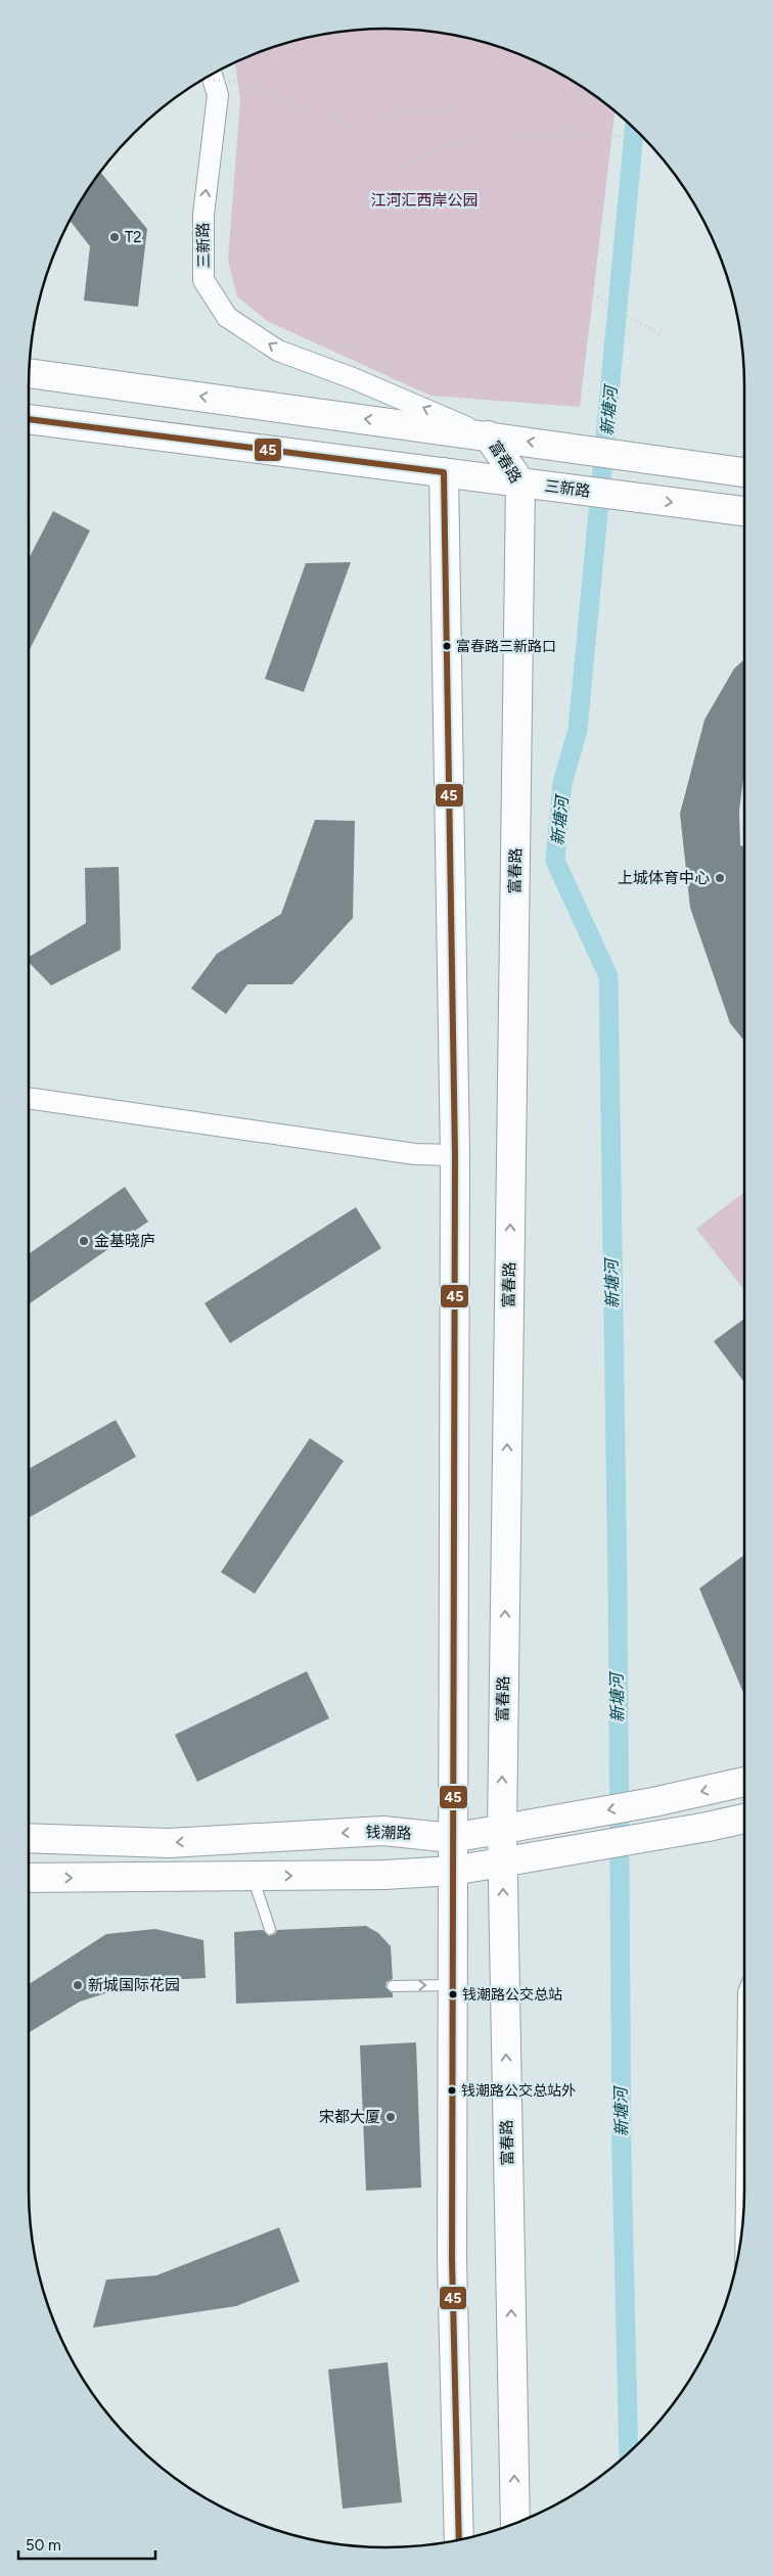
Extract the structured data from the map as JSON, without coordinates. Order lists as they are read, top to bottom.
{
  "streets": {
    "main road": ["三新路", "富春路", "钱潮路"]
  },
  "crossings": [
    ["三新路", "富春路"],
    ["富春路", "钱潮路"]
  ],
  "water": ["新塘河"],
  "parks": ["江河汇西岸公园"],
  "places": [
    "T2",
    "富春路三新路口",
    "上城体育中心",
    "金基晓庐",
    "新城国际花园",
    "钱潮路公交总站",
    "钱潮路公交总站外",
    "宋都大厦"
  ],
  "lines": ["transit line 45"],
  "scale_bar": "50 m"
}
